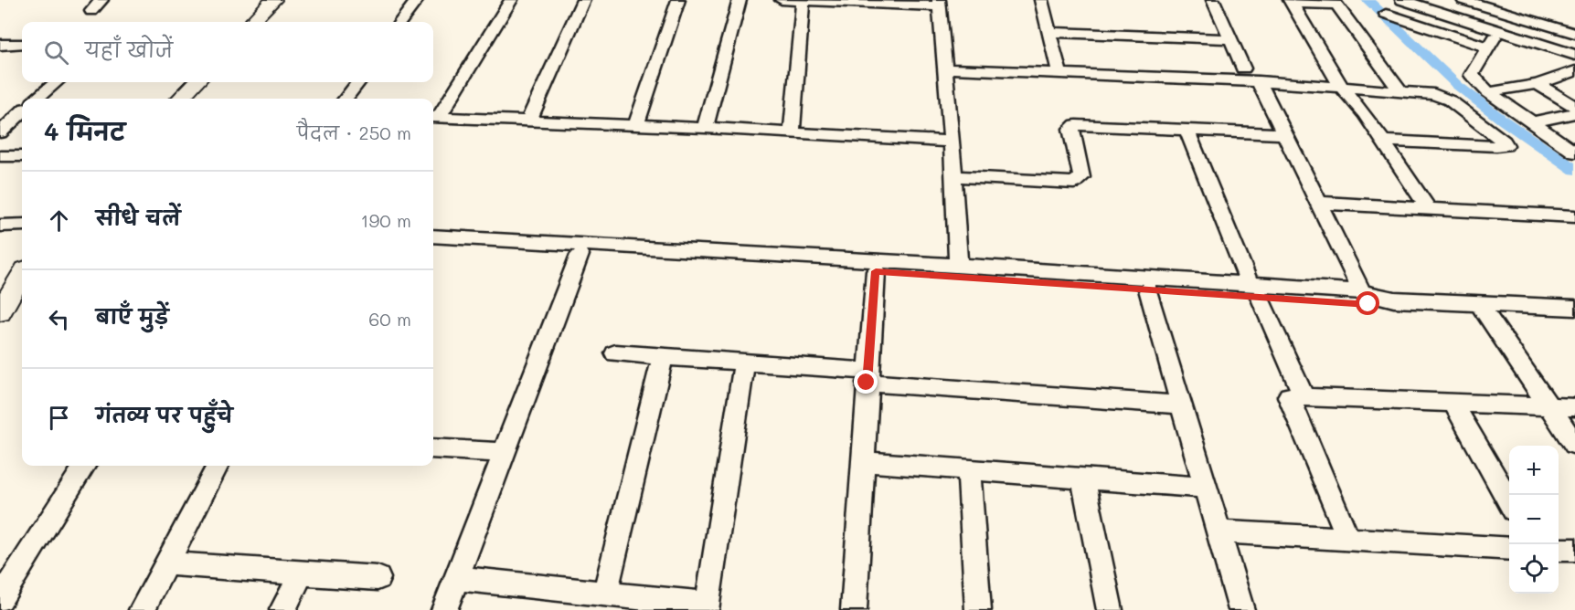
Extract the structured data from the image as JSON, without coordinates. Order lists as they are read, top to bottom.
{
  "page": {
    "search": "यहाँ खोजें",
    "heading": ["4 मिनट", "पैदल · 250 m"],
    "list": [
      ["सीधे चलें", "190 m"],
      ["बाएँ मुड़ें", "60 m"],
      "गंतव्य पर पहुँचे"
    ],
    "map_buttons": ["+", "−"]
  }
}
